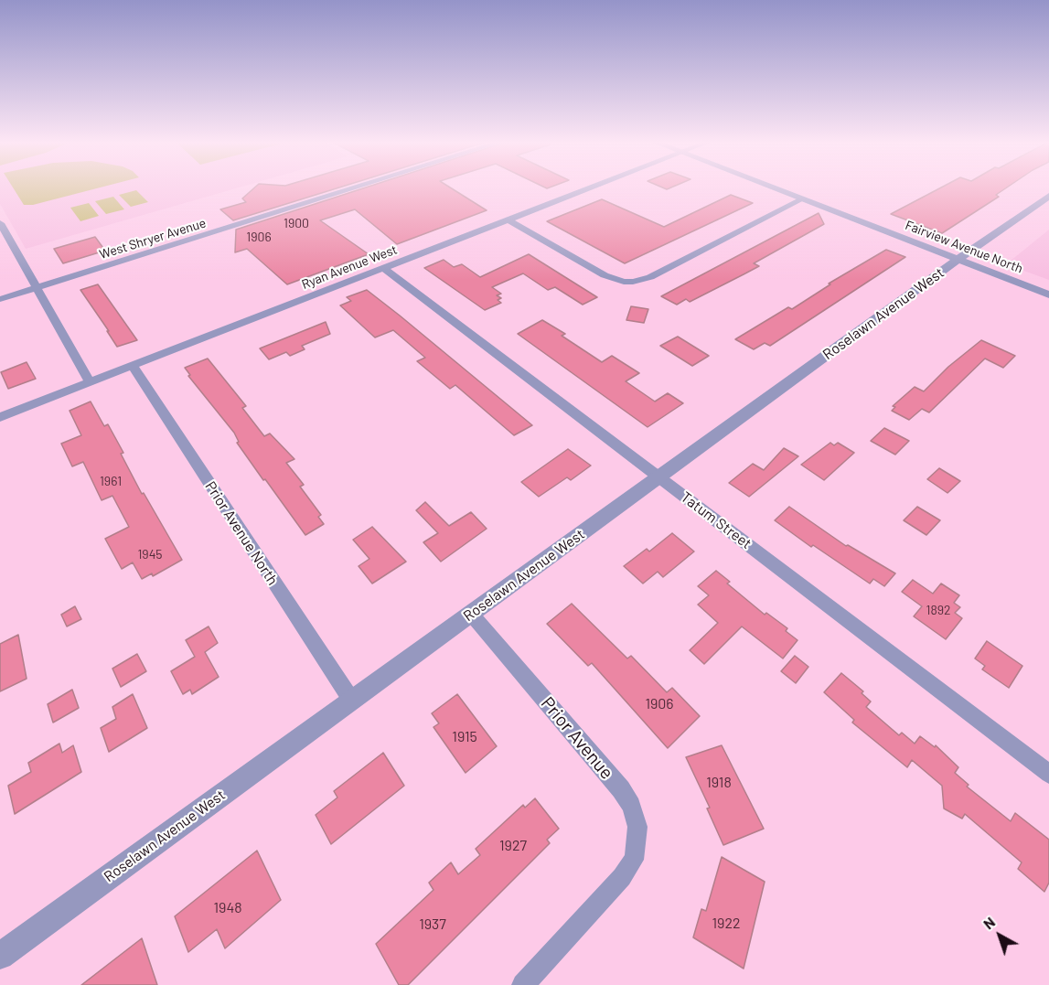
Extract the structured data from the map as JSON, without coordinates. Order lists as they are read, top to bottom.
{
  "streets": {
    "street": [
      "West Shryer Avenue",
      "Fairview Avenue North",
      "Ryan Avenue West",
      "Roselawn Avenue West",
      "Tatum Street",
      "Prior Avenue North",
      "Prior Avenue"
    ]
  },
  "crossings": [
    ["Fairview Avenue North", "Roselawn Avenue West"],
    ["Ryan Avenue West", "Tatum Street"],
    ["Ryan Avenue West", "Prior Avenue North"],
    ["Roselawn Avenue West", "Tatum Street"],
    ["Roselawn Avenue West", "Prior Avenue North"],
    ["Roselawn Avenue West", "Prior Avenue"]
  ],
  "house_numbers": [
    "1900",
    "1906",
    "1961",
    "1945",
    "1892",
    "1906",
    "1915",
    "1918",
    "1927",
    "1948",
    "1922",
    "1937"
  ],
  "north": "top left"
}
